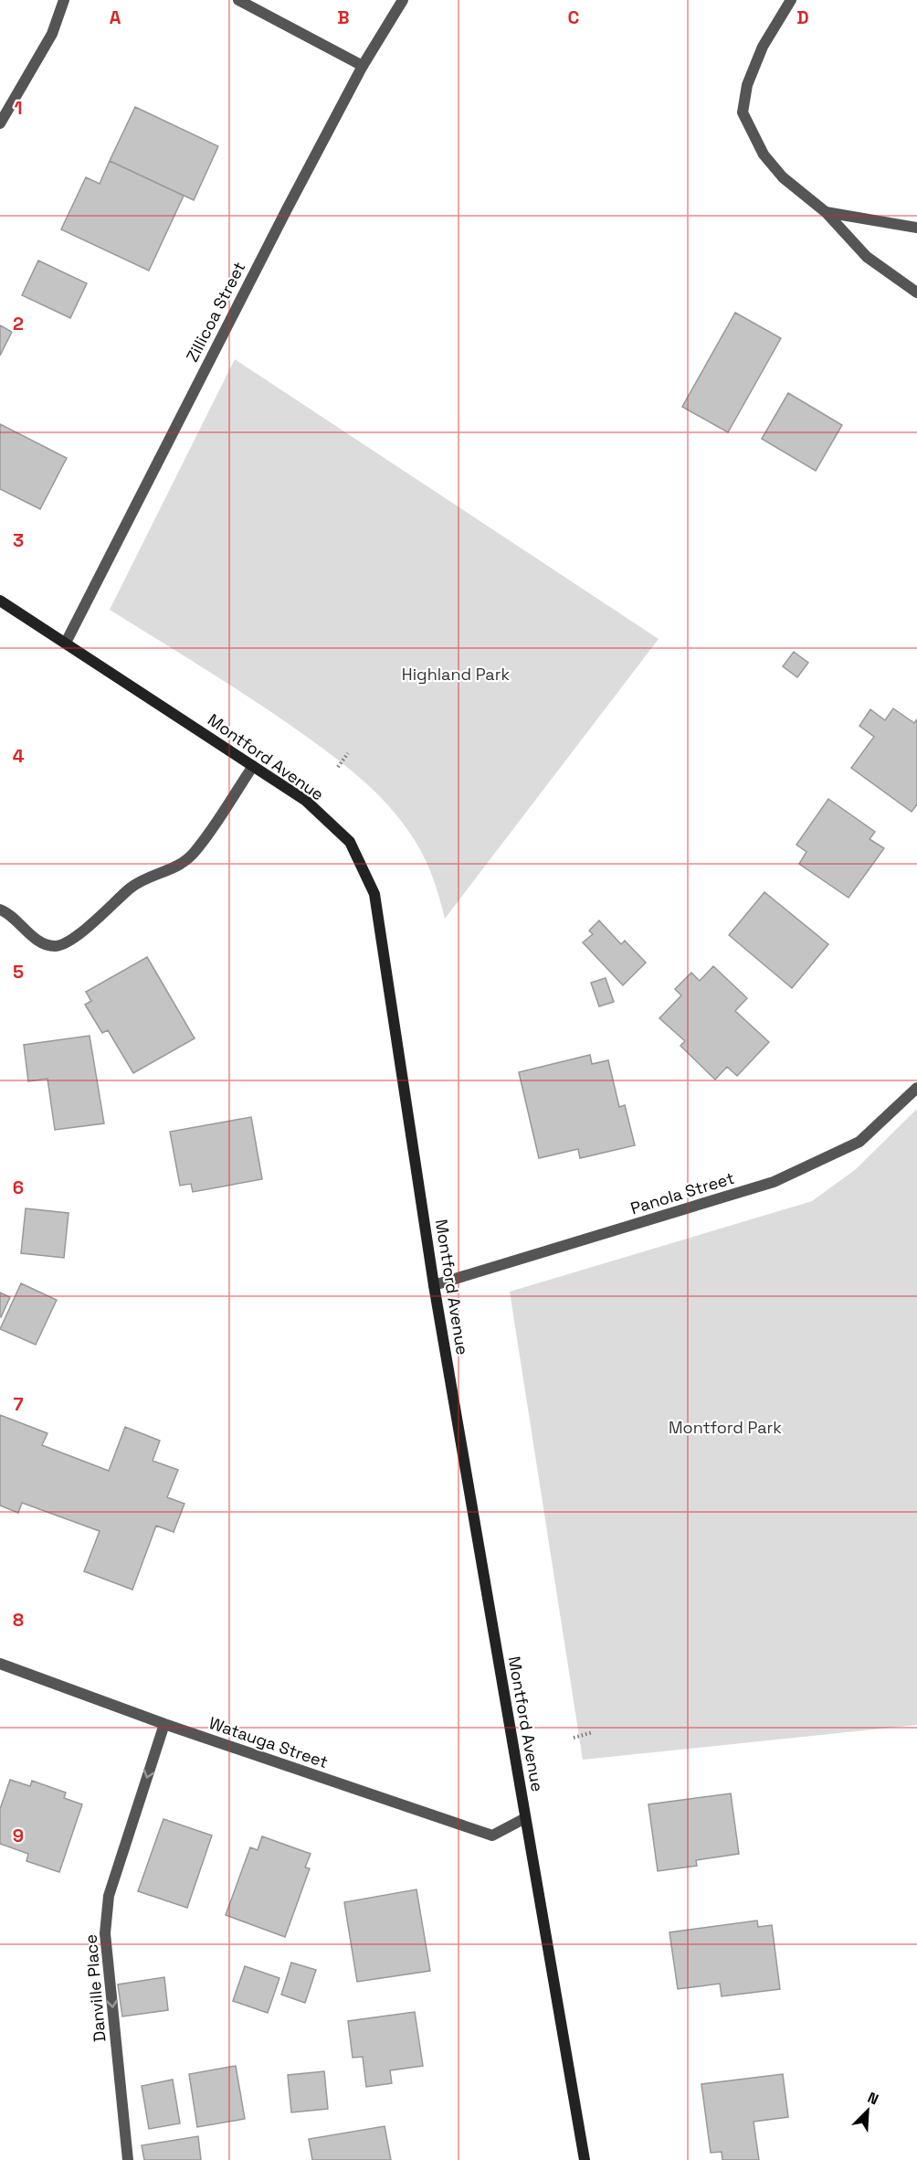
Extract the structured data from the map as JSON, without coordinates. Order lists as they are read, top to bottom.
{
  "streets": {
    "street": [
      "Zillicoa Street",
      "Montford Avenue",
      "Panola Street",
      "Watauga Street",
      "Danville Place"
    ]
  },
  "crossings": [
    ["Zillicoa Street", "Montford Avenue"],
    ["Montford Avenue", "Panola Street"],
    ["Montford Avenue", "Watauga Street"],
    ["Watauga Street", "Danville Place"]
  ],
  "one_way": ["Danville Place"],
  "parks": ["Highland Park", "Montford Park"],
  "north": "top right",
  "grid": {
    "columns": [
      "A",
      "B",
      "C",
      "D"
    ],
    "rows": [
      "1",
      "2",
      "3",
      "4",
      "5",
      "6",
      "7",
      "8",
      "9"
    ]
  }
}
